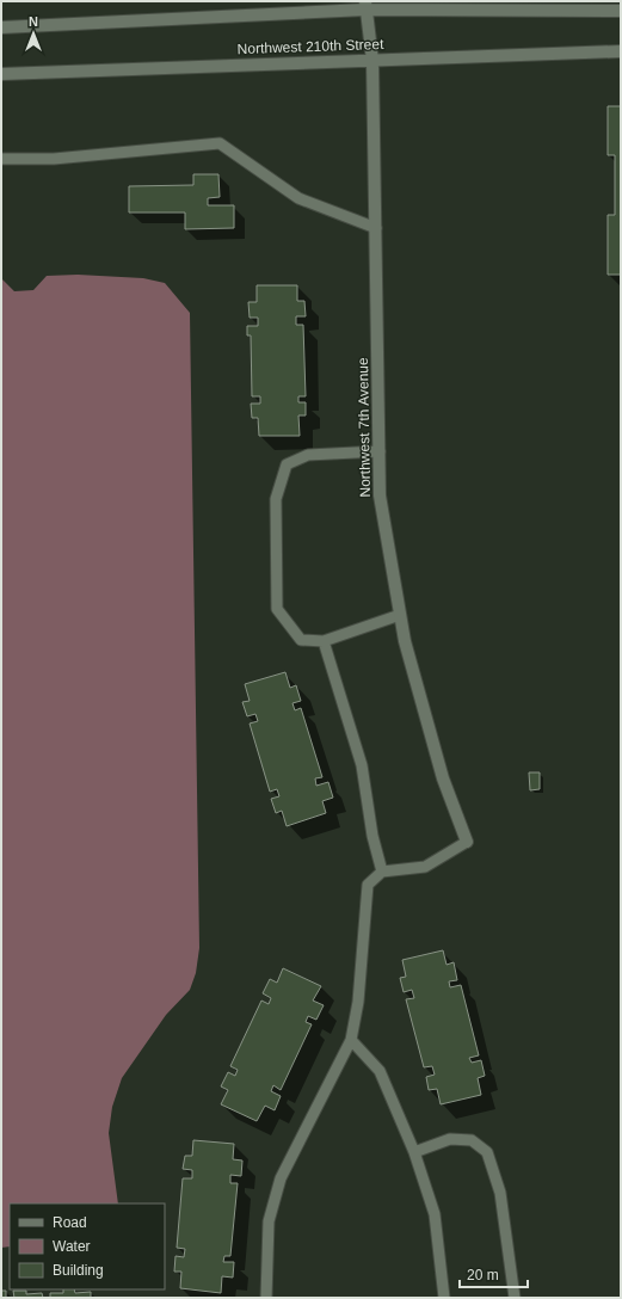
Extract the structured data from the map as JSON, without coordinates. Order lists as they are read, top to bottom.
{
  "streets": {
    "street": ["Northwest 210th Street", "Northwest 7th Avenue"]
  },
  "crossings": [
    ["Northwest 210th Street", "Northwest 7th Avenue"]
  ],
  "legend": ["Road", "Water", "Building"],
  "scale_bar": "20 m",
  "north": "top"
}
